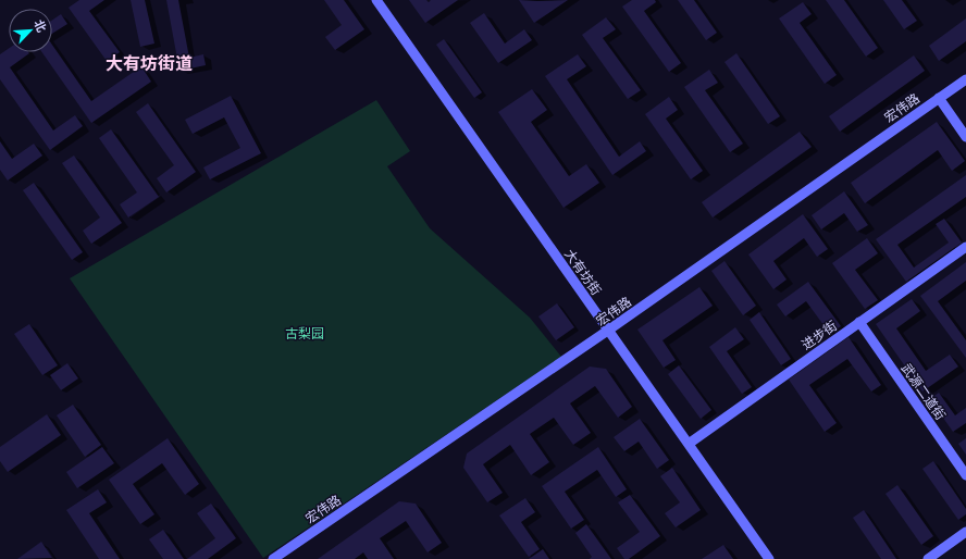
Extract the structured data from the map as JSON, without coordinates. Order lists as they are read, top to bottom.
{
  "streets": {
    "main road": [
      "宏伟路",
      "大有坊街",
      "进步街",
      "武源二道街"
    ]
  },
  "crossings": [
    ["宏伟路", "大有坊街"],
    ["大有坊街", "进步街"],
    ["进步街", "武源二道街"]
  ],
  "districts": ["大有坊街道"],
  "parks": ["古梨园"],
  "north": "top right"
}
